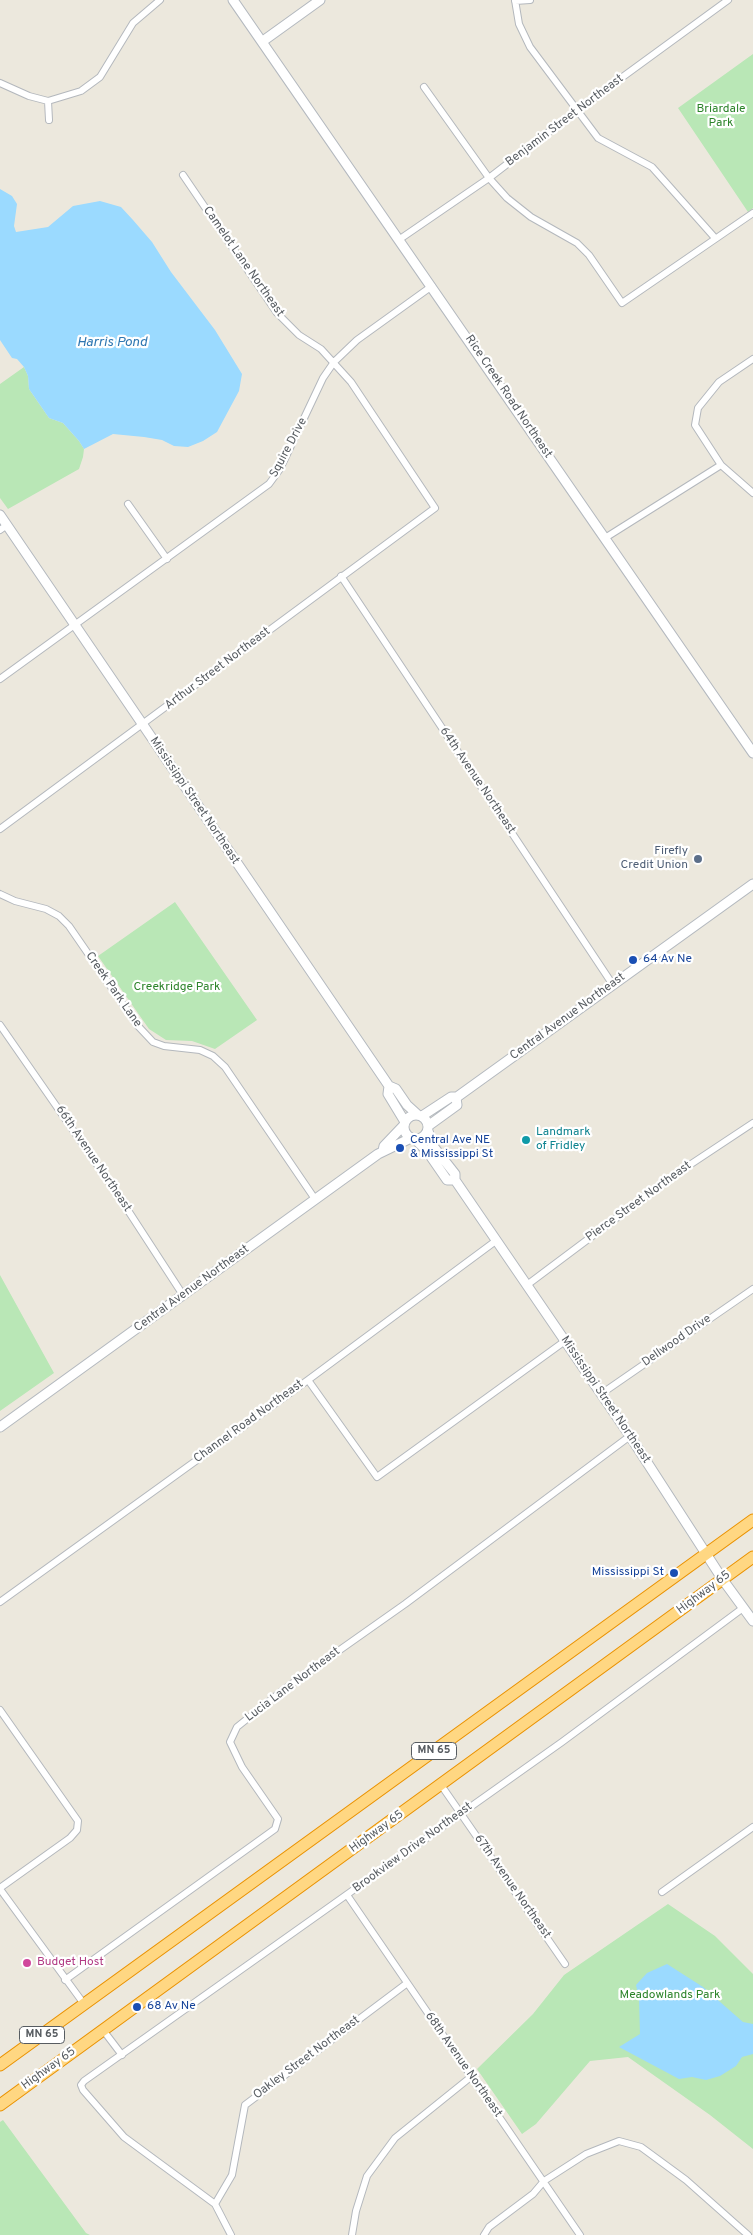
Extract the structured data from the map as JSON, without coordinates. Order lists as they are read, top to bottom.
{
  "streets": {
    "highway": ["Highway 65", "MN 65"],
    "street": [
      "Benjamin Street Northeast",
      "Camelot Lane Northeast",
      "Rice Creek Road Northeast",
      "Squire Drive",
      "Arthur Street Northeast",
      "64th Avenue Northeast",
      "Mississippi Street Northeast",
      "Creek Park Lane",
      "Central Avenue Northeast",
      "66th Avenue Northeast",
      "Pierce Street Northeast",
      "Dellwood Drive",
      "Channel Road Northeast",
      "Lucia Lane Northeast",
      "Brookview Drive Northeast",
      "67th Avenue Northeast",
      "Oakley Street Northeast",
      "68th Avenue Northeast"
    ]
  },
  "crossings": [
    ["Benjamin Street Northeast", "Rice Creek Road Northeast"],
    ["Camelot Lane Northeast", "Squire Drive"],
    ["Camelot Lane Northeast", "Arthur Street Northeast"],
    ["Rice Creek Road Northeast", "Squire Drive"],
    ["Squire Drive", "Mississippi Street Northeast"],
    ["Arthur Street Northeast", "64th Avenue Northeast"],
    ["Arthur Street Northeast", "Mississippi Street Northeast"],
    ["64th Avenue Northeast", "Central Avenue Northeast"],
    ["Mississippi Street Northeast", "Central Avenue Northeast"],
    ["Mississippi Street Northeast", "Pierce Street Northeast"],
    ["Mississippi Street Northeast", "Dellwood Drive"],
    ["Mississippi Street Northeast", "Channel Road Northeast"],
    ["Mississippi Street Northeast", "Highway 65"],
    ["Mississippi Street Northeast", "Lucia Lane Northeast"],
    ["Mississippi Street Northeast", "MN 65"],
    ["Mississippi Street Northeast", "Brookview Drive Northeast"],
    ["Creek Park Lane", "Central Avenue Northeast"],
    ["Central Avenue Northeast", "66th Avenue Northeast"],
    ["Highway 65", "67th Avenue Northeast"],
    ["Brookview Drive Northeast", "67th Avenue Northeast"],
    ["Brookview Drive Northeast", "Oakley Street Northeast"],
    ["Brookview Drive Northeast", "68th Avenue Northeast"],
    ["Oakley Street Northeast", "68th Avenue Northeast"]
  ],
  "water": ["Harris Pond"],
  "parks": ["Briardale Park", "Creekridge Park", "Meadowlands Park"],
  "places": [
    "Firefly Credit Union",
    "64 Av Ne",
    "Landmark of Fridley",
    "Central Ave NE & Mississippi St",
    "Mississippi St",
    "Budget Host",
    "68 Av Ne"
  ]
}
